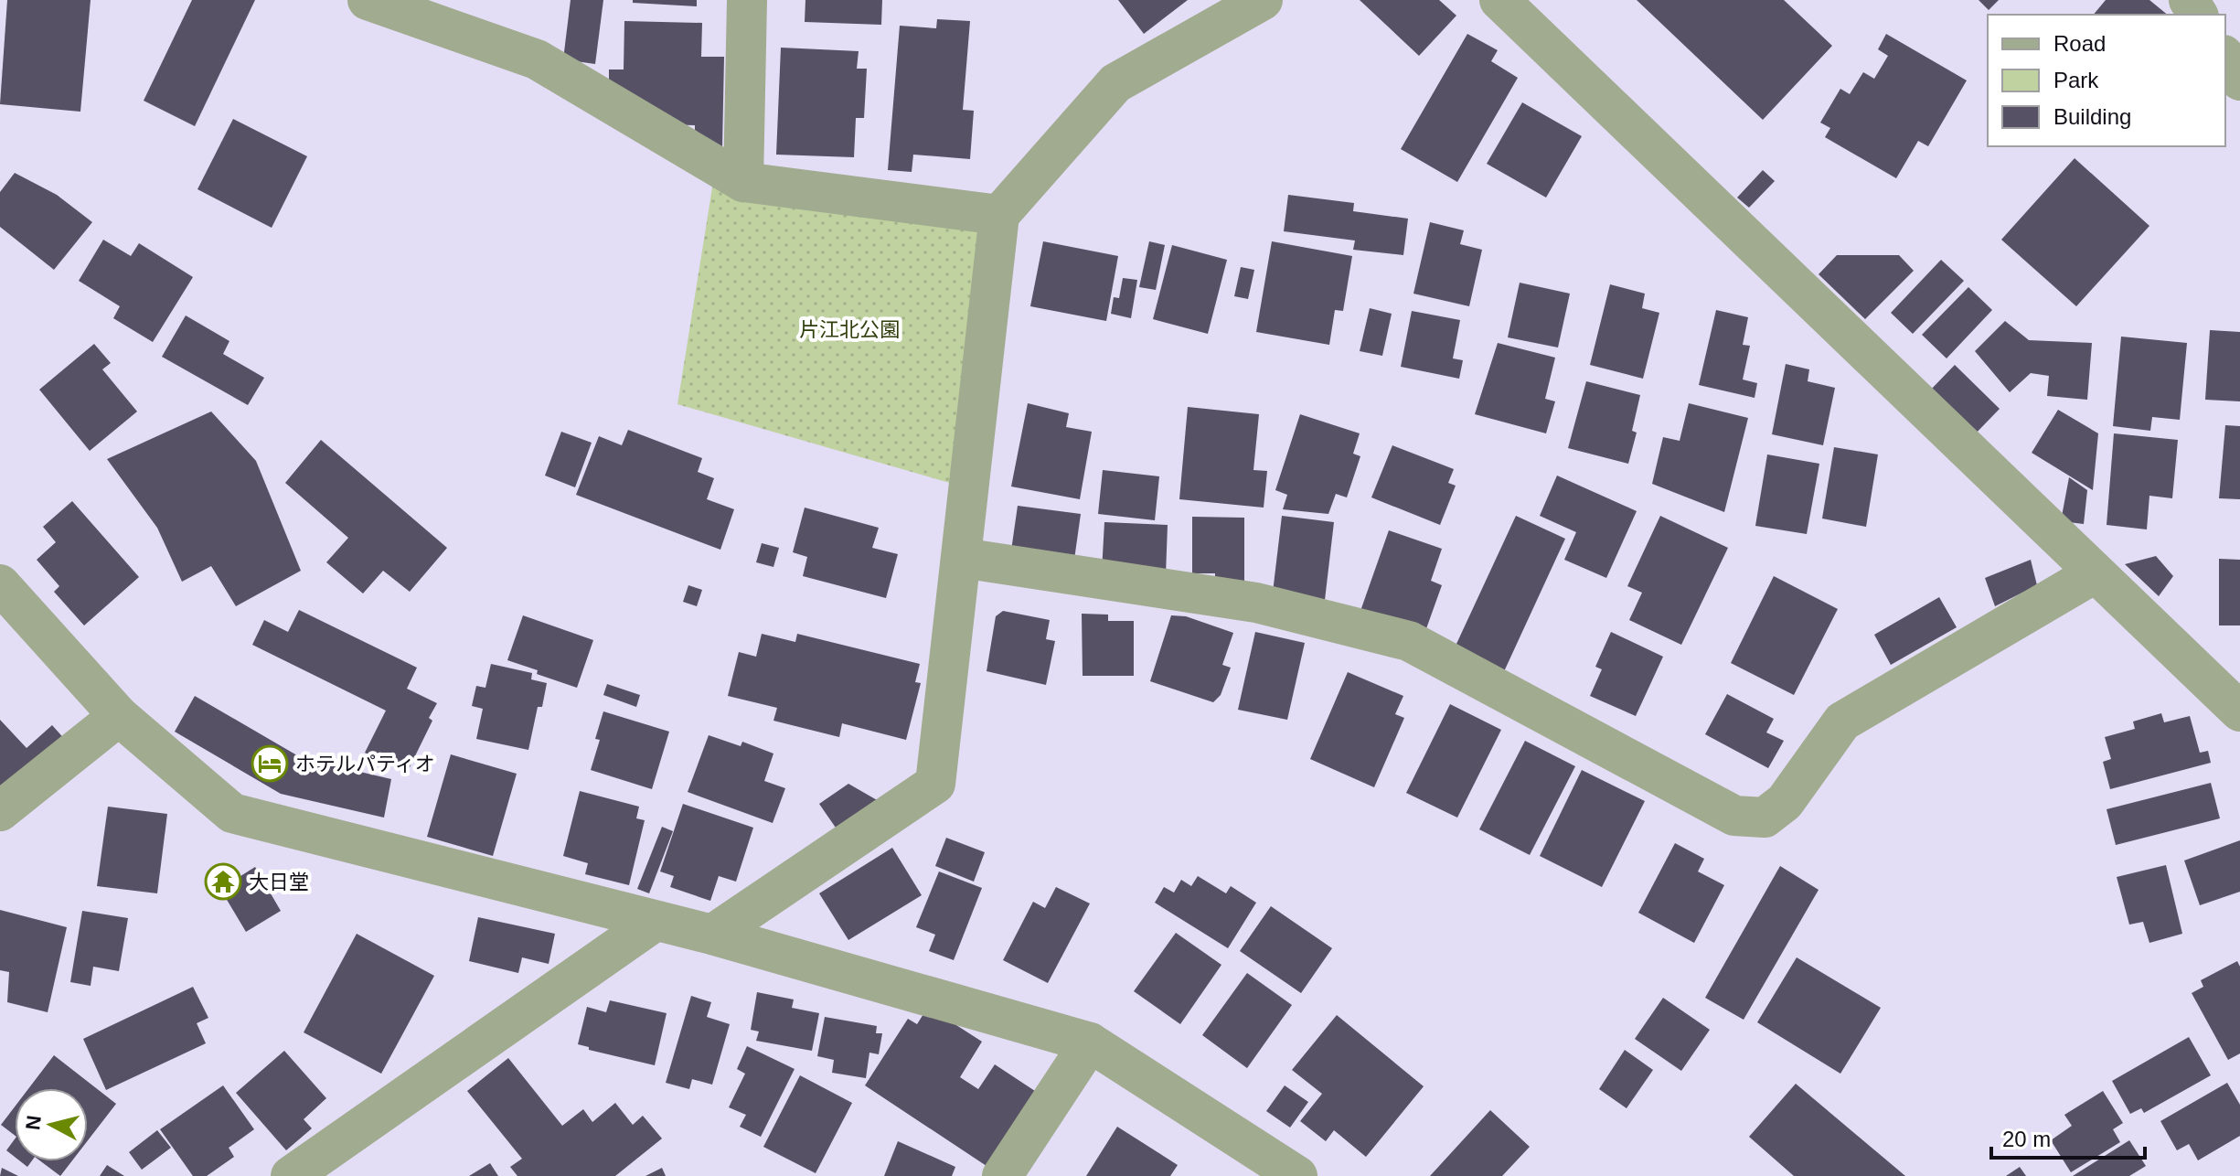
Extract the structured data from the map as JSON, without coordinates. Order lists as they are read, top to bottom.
{
  "parks": ["片江北公園"],
  "places": {
    "hotel": ["ホテルパティオ"],
    "temple": ["大日堂"]
  },
  "legend": ["Road", "Park", "Building"],
  "scale_bar": "20 m",
  "north": "left"
}
